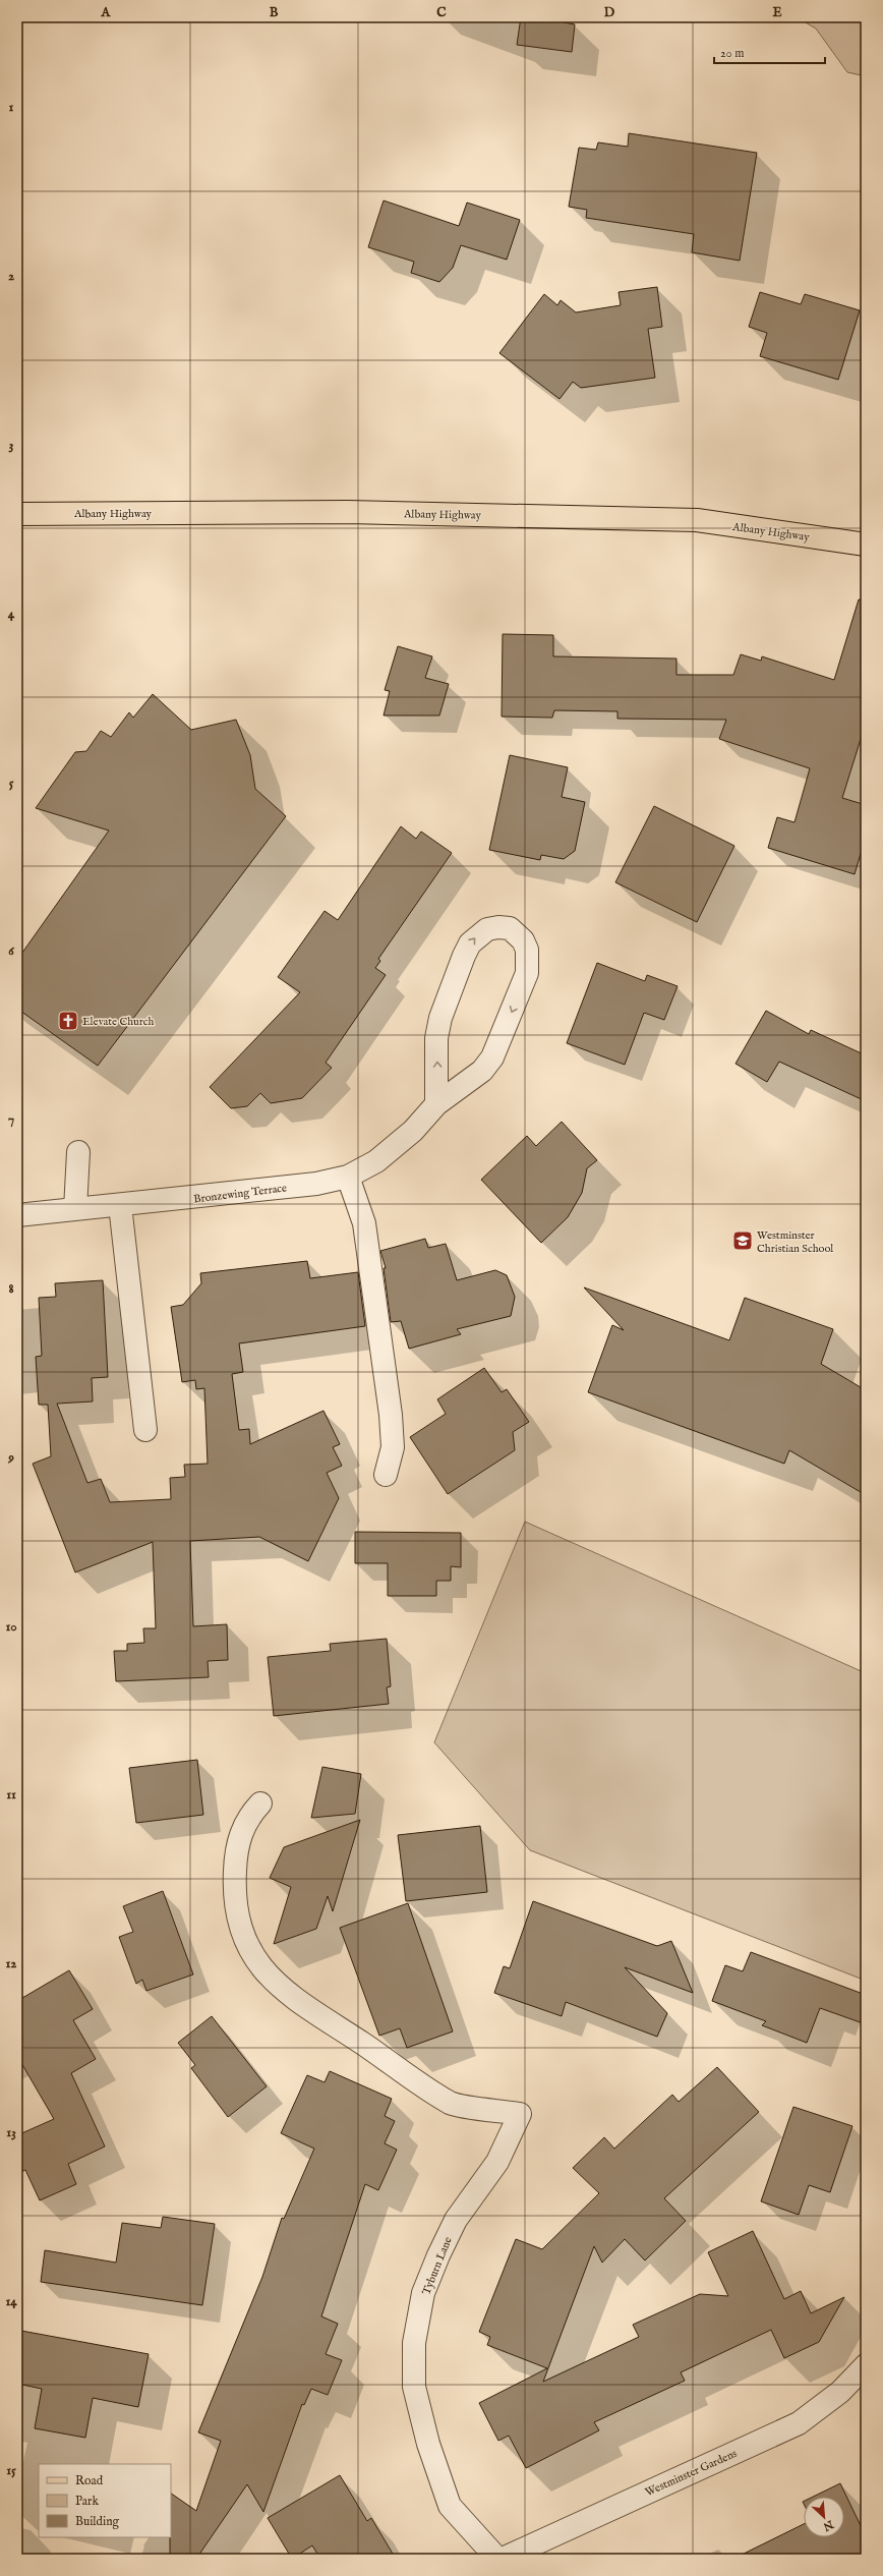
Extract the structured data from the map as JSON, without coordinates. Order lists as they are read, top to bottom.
{
  "streets": {
    "main road": ["Albany Highway"],
    "street": ["Bronzewing Terrace", "Tyburn Lane", "Westminster Gardens"]
  },
  "places": {
    "church": ["Elevate Church"],
    "school or university": ["Westminster Christian School"]
  },
  "legend": ["Road", "Park", "Building"],
  "scale_bar": "20 m",
  "north": "bottom right",
  "grid": {
    "columns": [
      "A",
      "B",
      "C",
      "D",
      "E"
    ],
    "rows": [
      "1",
      "2",
      "3",
      "4",
      "5",
      "6",
      "7",
      "8",
      "9",
      "10",
      "11",
      "12",
      "13",
      "14",
      "15"
    ]
  }
}
